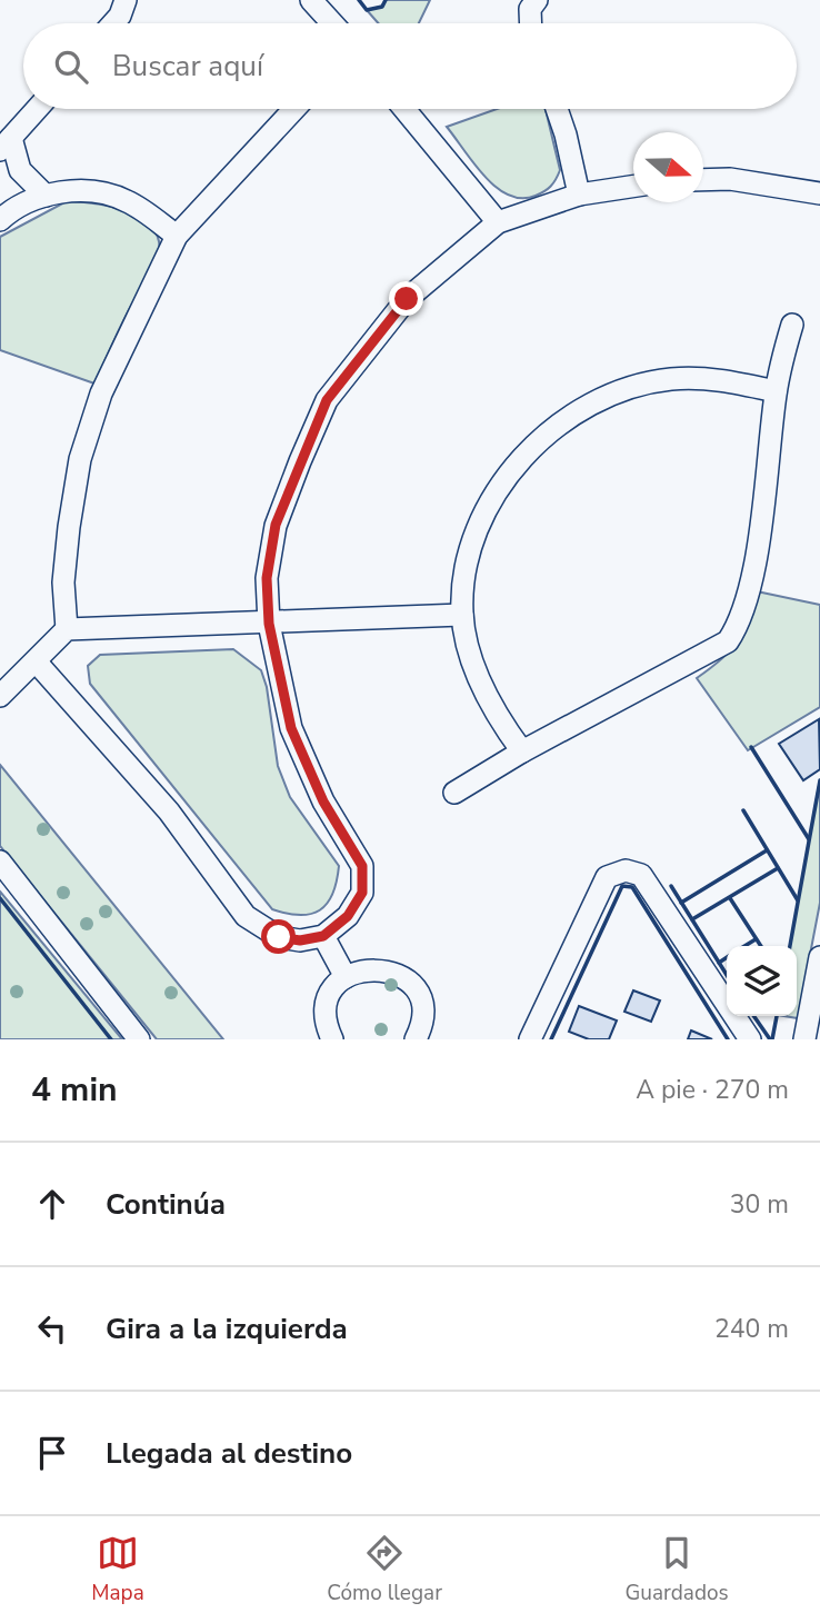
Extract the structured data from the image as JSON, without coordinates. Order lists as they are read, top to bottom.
{
  "north": "right",
  "page": {
    "search": "Buscar aquí",
    "heading": ["4 min", "A pie · 270 m"],
    "list": [
      ["Continúa", "30 m"],
      ["Gira a la izquierda", "240 m"],
      "Llegada al destino"
    ],
    "nav": ["Mapa", "Cómo llegar", "Guardados"]
  }
}
